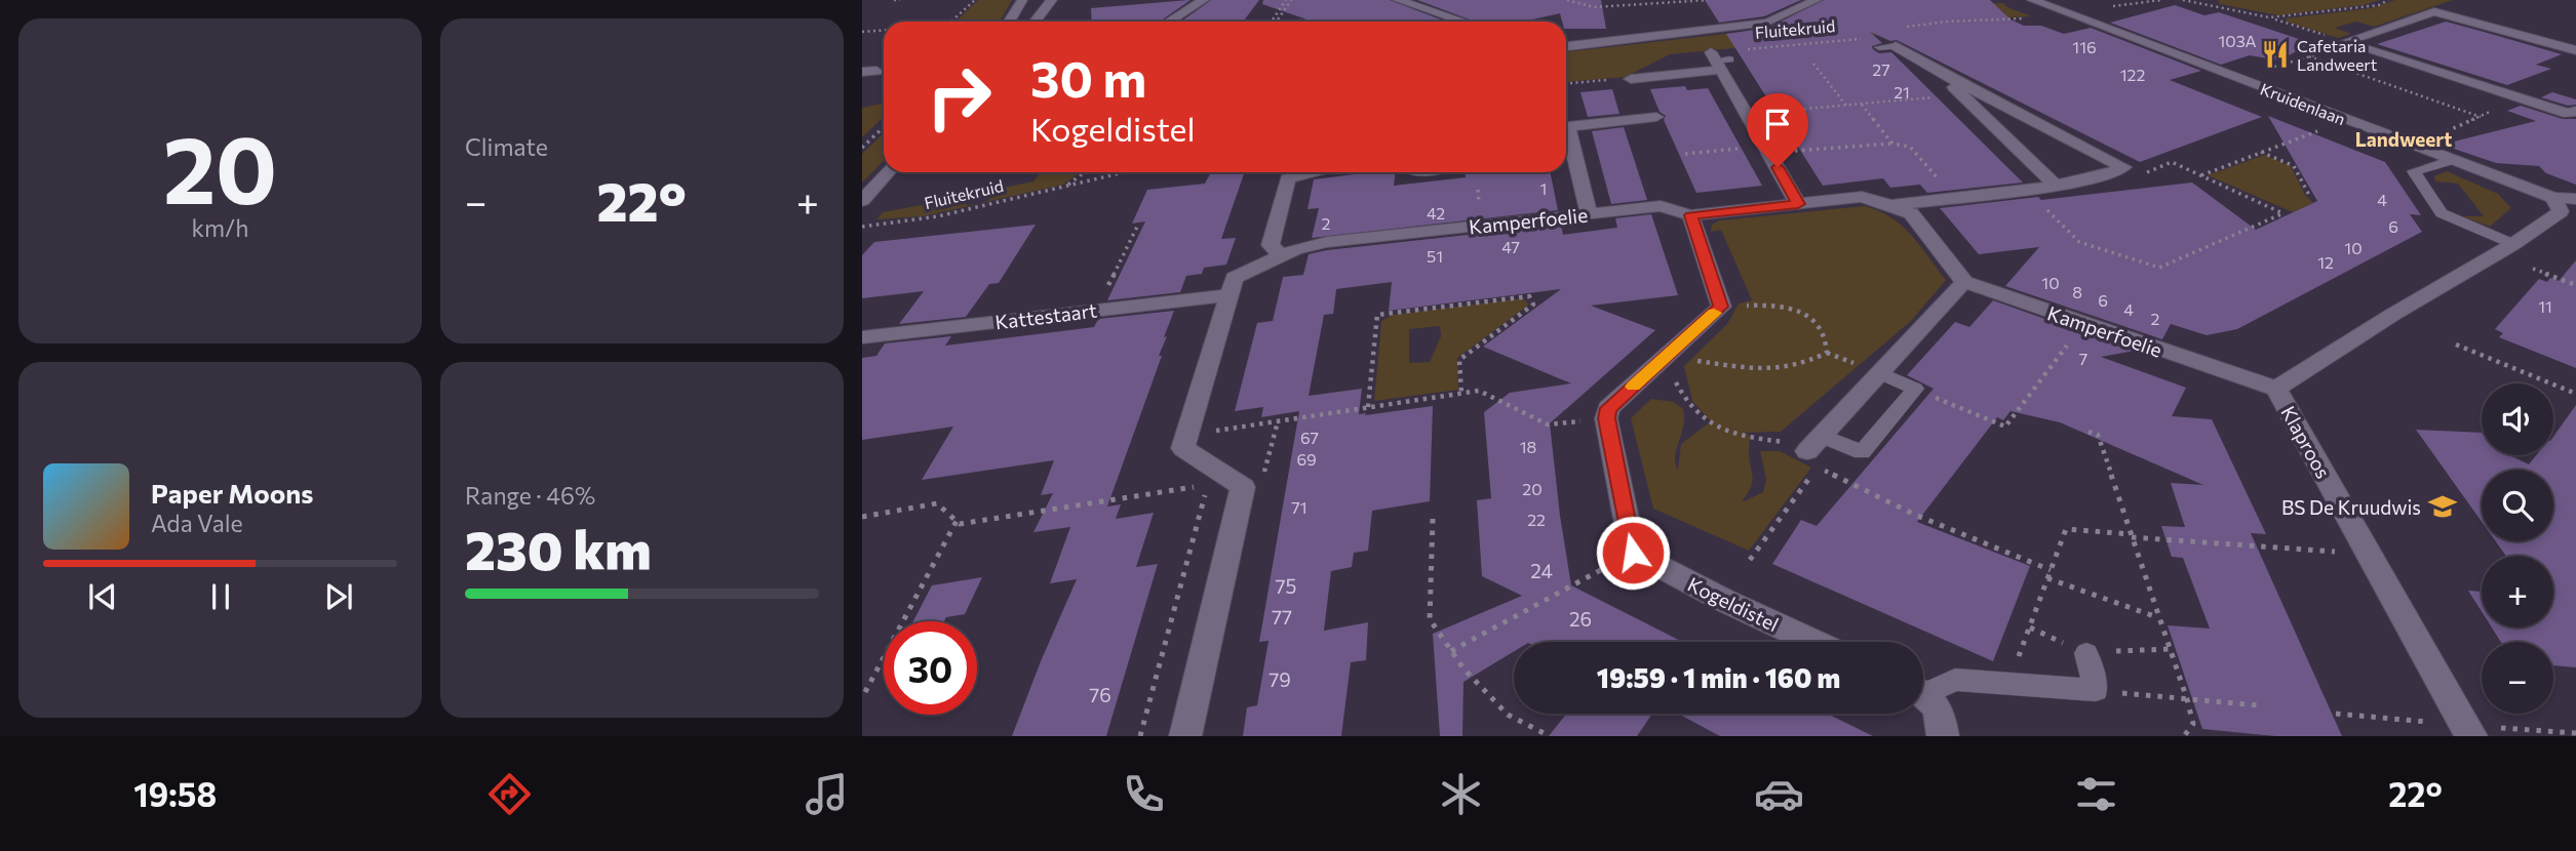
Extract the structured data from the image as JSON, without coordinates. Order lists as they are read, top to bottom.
{
  "streets": {
    "street": [
      "Kruidenlaan",
      "Kamperfoelie",
      "Kattestaart",
      "Klaproos",
      "Kogeldistel"
    ],
    "path": ["Fluitekruid"]
  },
  "crossings": [
    ["Kruidenlaan", "Klaproos"],
    ["Kamperfoelie", "Kattestaart"],
    ["Kamperfoelie", "Klaproos"]
  ],
  "districts": ["Landweert"],
  "places": {
    "restaurant": ["Cafetaria Landweert"],
    "school or university": ["BS De Kruudwis"]
  },
  "house_numbers": [
    "103A",
    "116",
    "27",
    "122",
    "21",
    "1",
    "4",
    "42",
    "2",
    "6",
    "47",
    "10",
    "51",
    "12",
    "10",
    "8",
    "6",
    "11",
    "4",
    "2",
    "7",
    "67",
    "18",
    "69",
    "20",
    "71",
    "22",
    "24",
    "75",
    "77",
    "26",
    "79",
    "76"
  ],
  "page": {
    "tile": [
      ["20", "km/h"],
      "Climate",
      ["Range · 46%", "230 km"]
    ],
    "turn": ["30 m", "Kogeldistel"],
    "heat": ["−", "22°", "+"],
    "map_buttons": ["+", "−"],
    "song": ["Paper Moons", "Ada Vale"],
    "limit": "30",
    "trip": "19:59 · 1 min · 160 m",
    "tabs": ["19:58", "22°"]
  }
}
